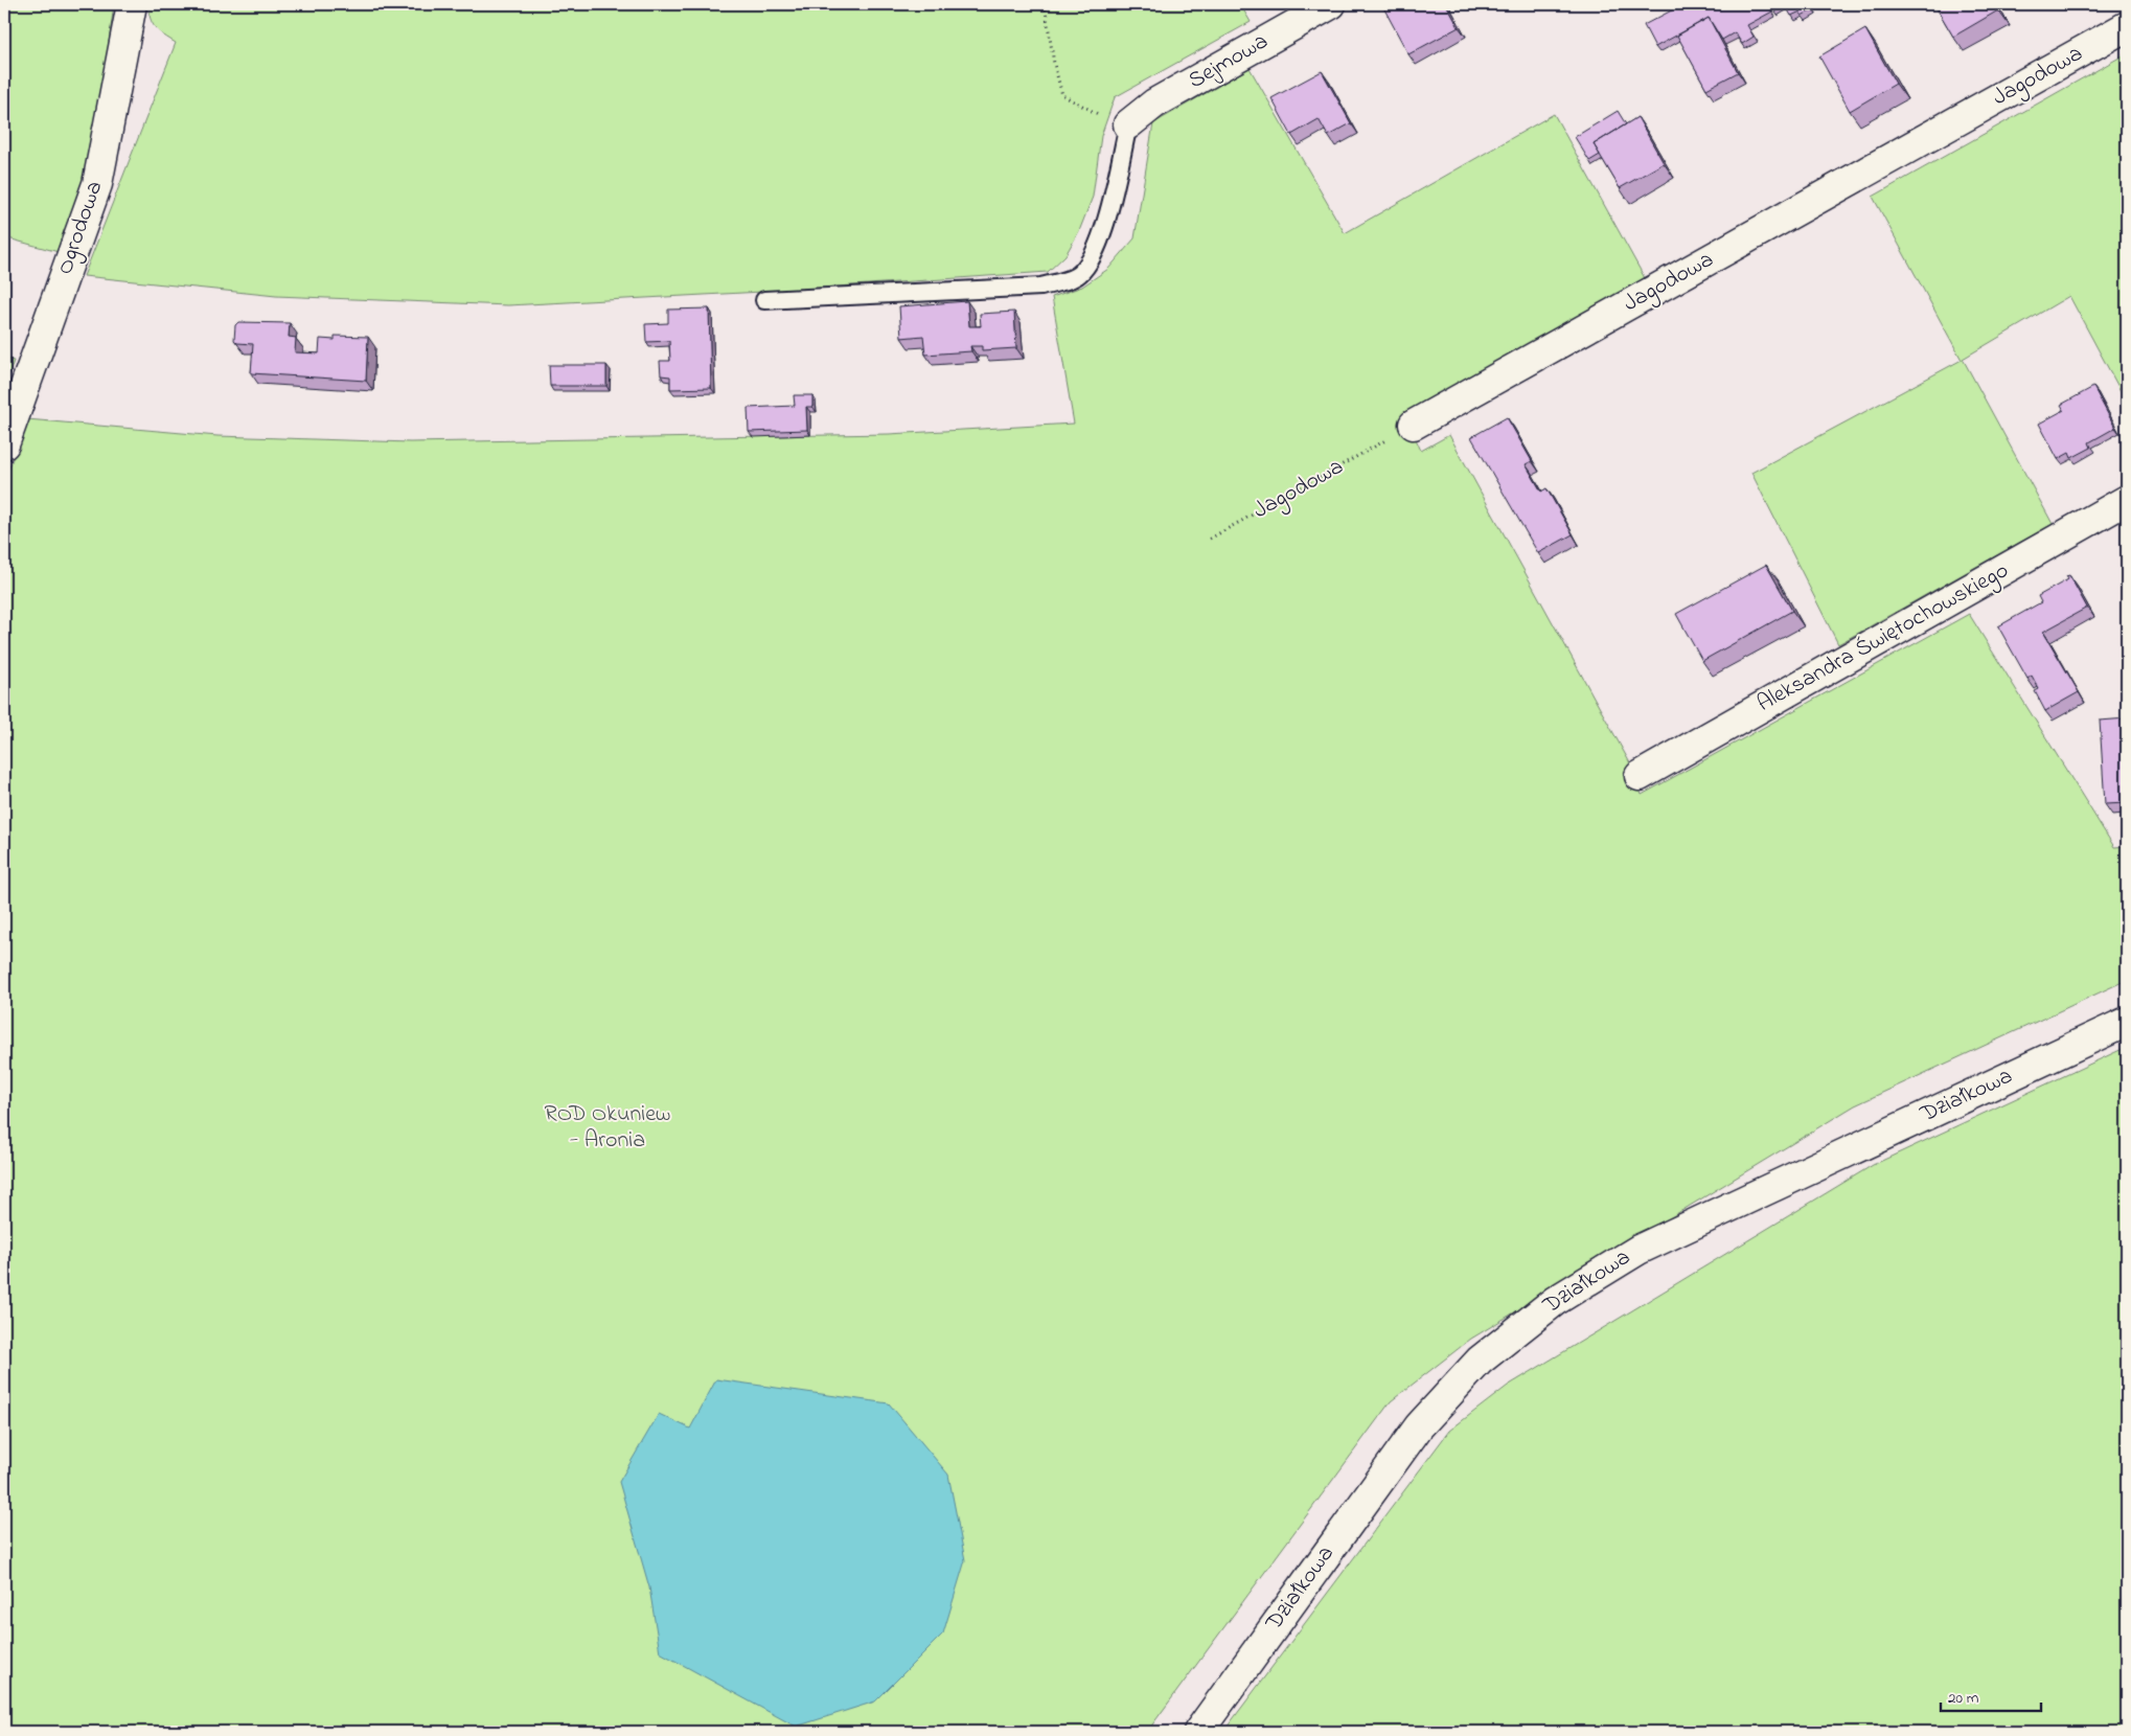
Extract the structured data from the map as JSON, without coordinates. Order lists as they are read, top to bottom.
{
  "streets": {
    "street": [
      "Sejmowa",
      "Jagodowa",
      "Ogrodowa",
      "Aleksandra Świętochowskiego",
      "Działkowa"
    ]
  },
  "parks": ["ROD Okuniew - Aronia"],
  "scale_bar": "20 m"
}
